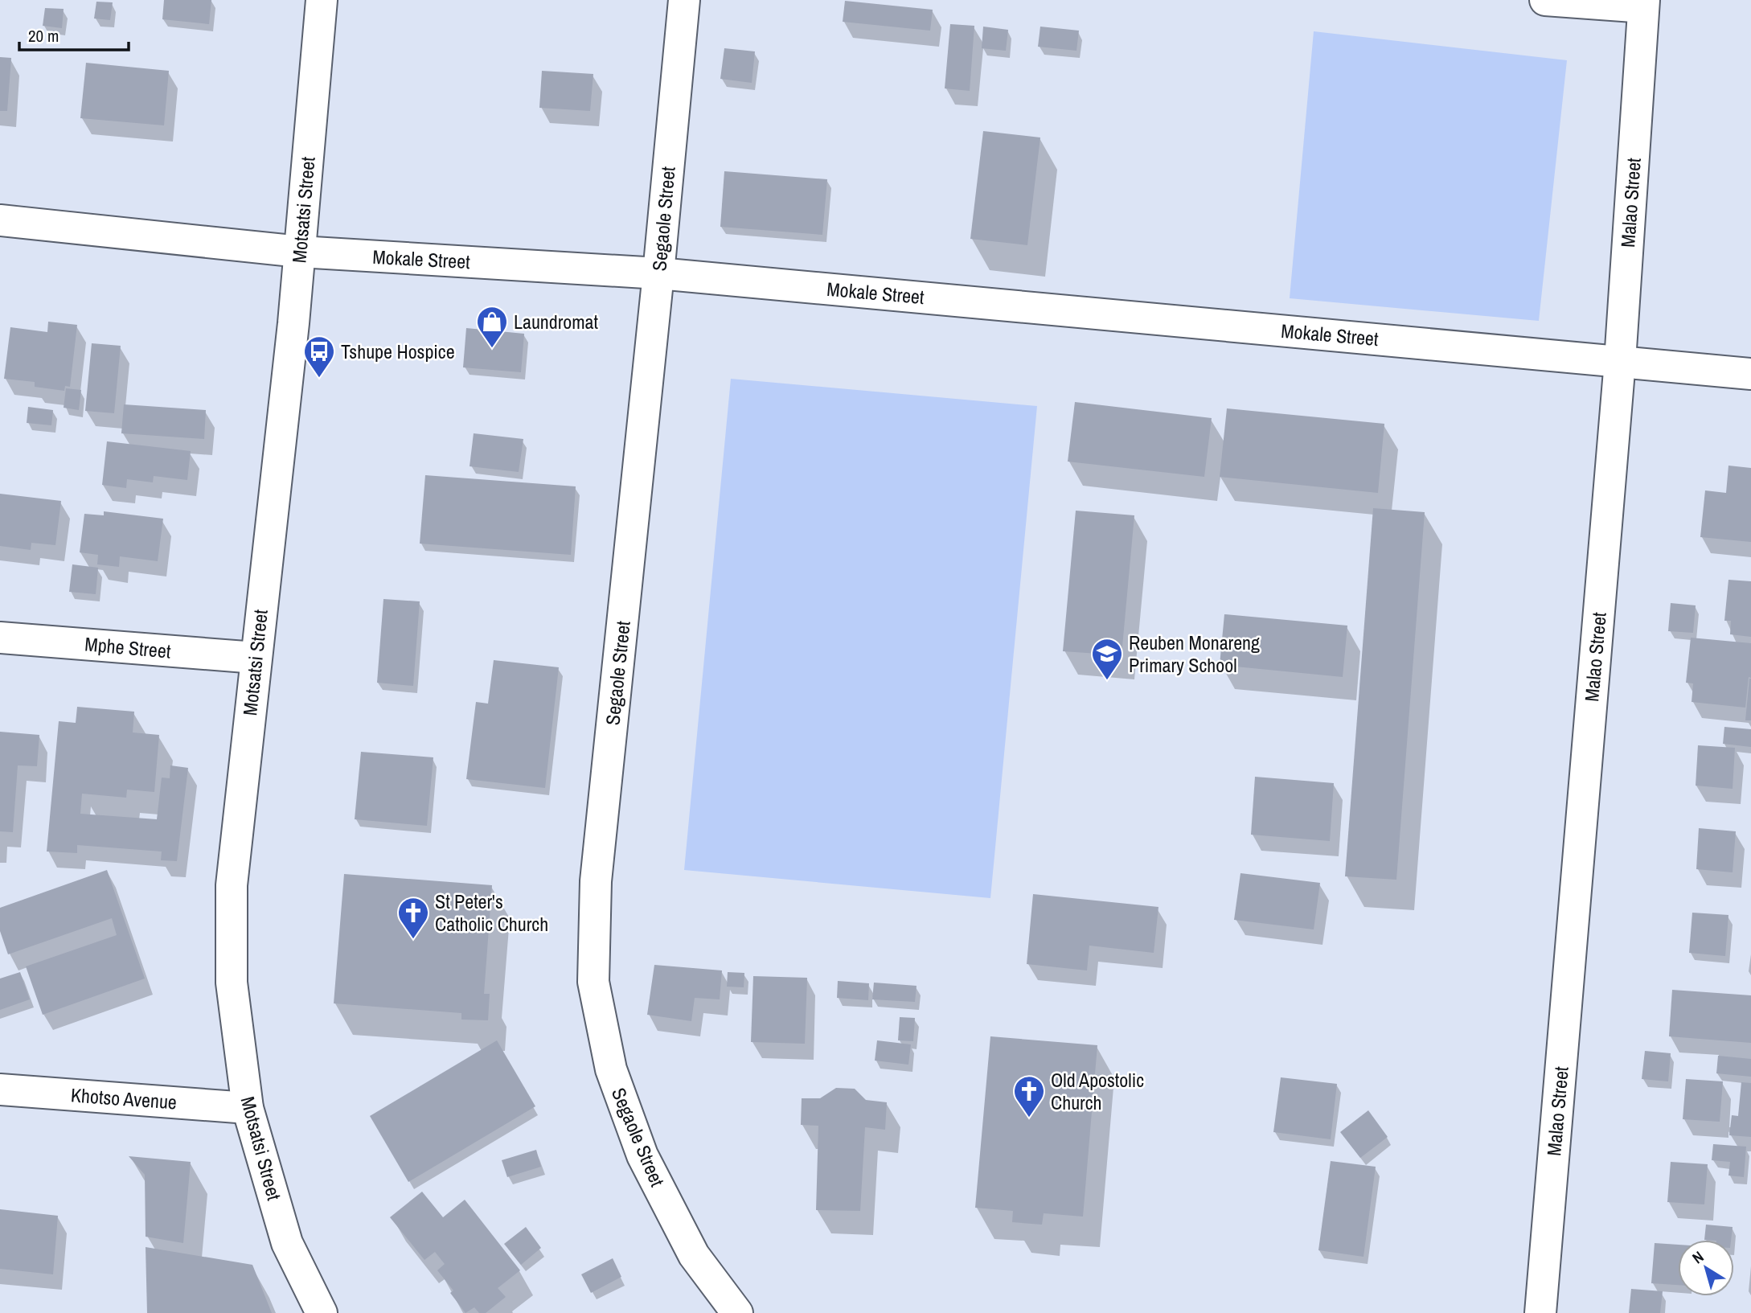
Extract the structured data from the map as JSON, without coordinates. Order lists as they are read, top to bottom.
{
  "streets": {
    "street": [
      "Malao Street",
      "Motsatsi Street",
      "Segaole Street",
      "Mokale Street",
      "Mphe Street",
      "Khotso Avenue"
    ]
  },
  "crossings": [
    ["Malao Street", "Mokale Street"],
    ["Motsatsi Street", "Mokale Street"],
    ["Motsatsi Street", "Mphe Street"],
    ["Motsatsi Street", "Khotso Avenue"],
    ["Segaole Street", "Mokale Street"]
  ],
  "places": {
    "shop": ["Laundromat"],
    "bus stop": ["Tshupe Hospice"],
    "school or university": ["Reuben Monareng Primary School"],
    "church": ["St Peter's Catholic Church", "Old Apostolic Church"]
  },
  "scale_bar": "20 m",
  "north": "top left"
}
